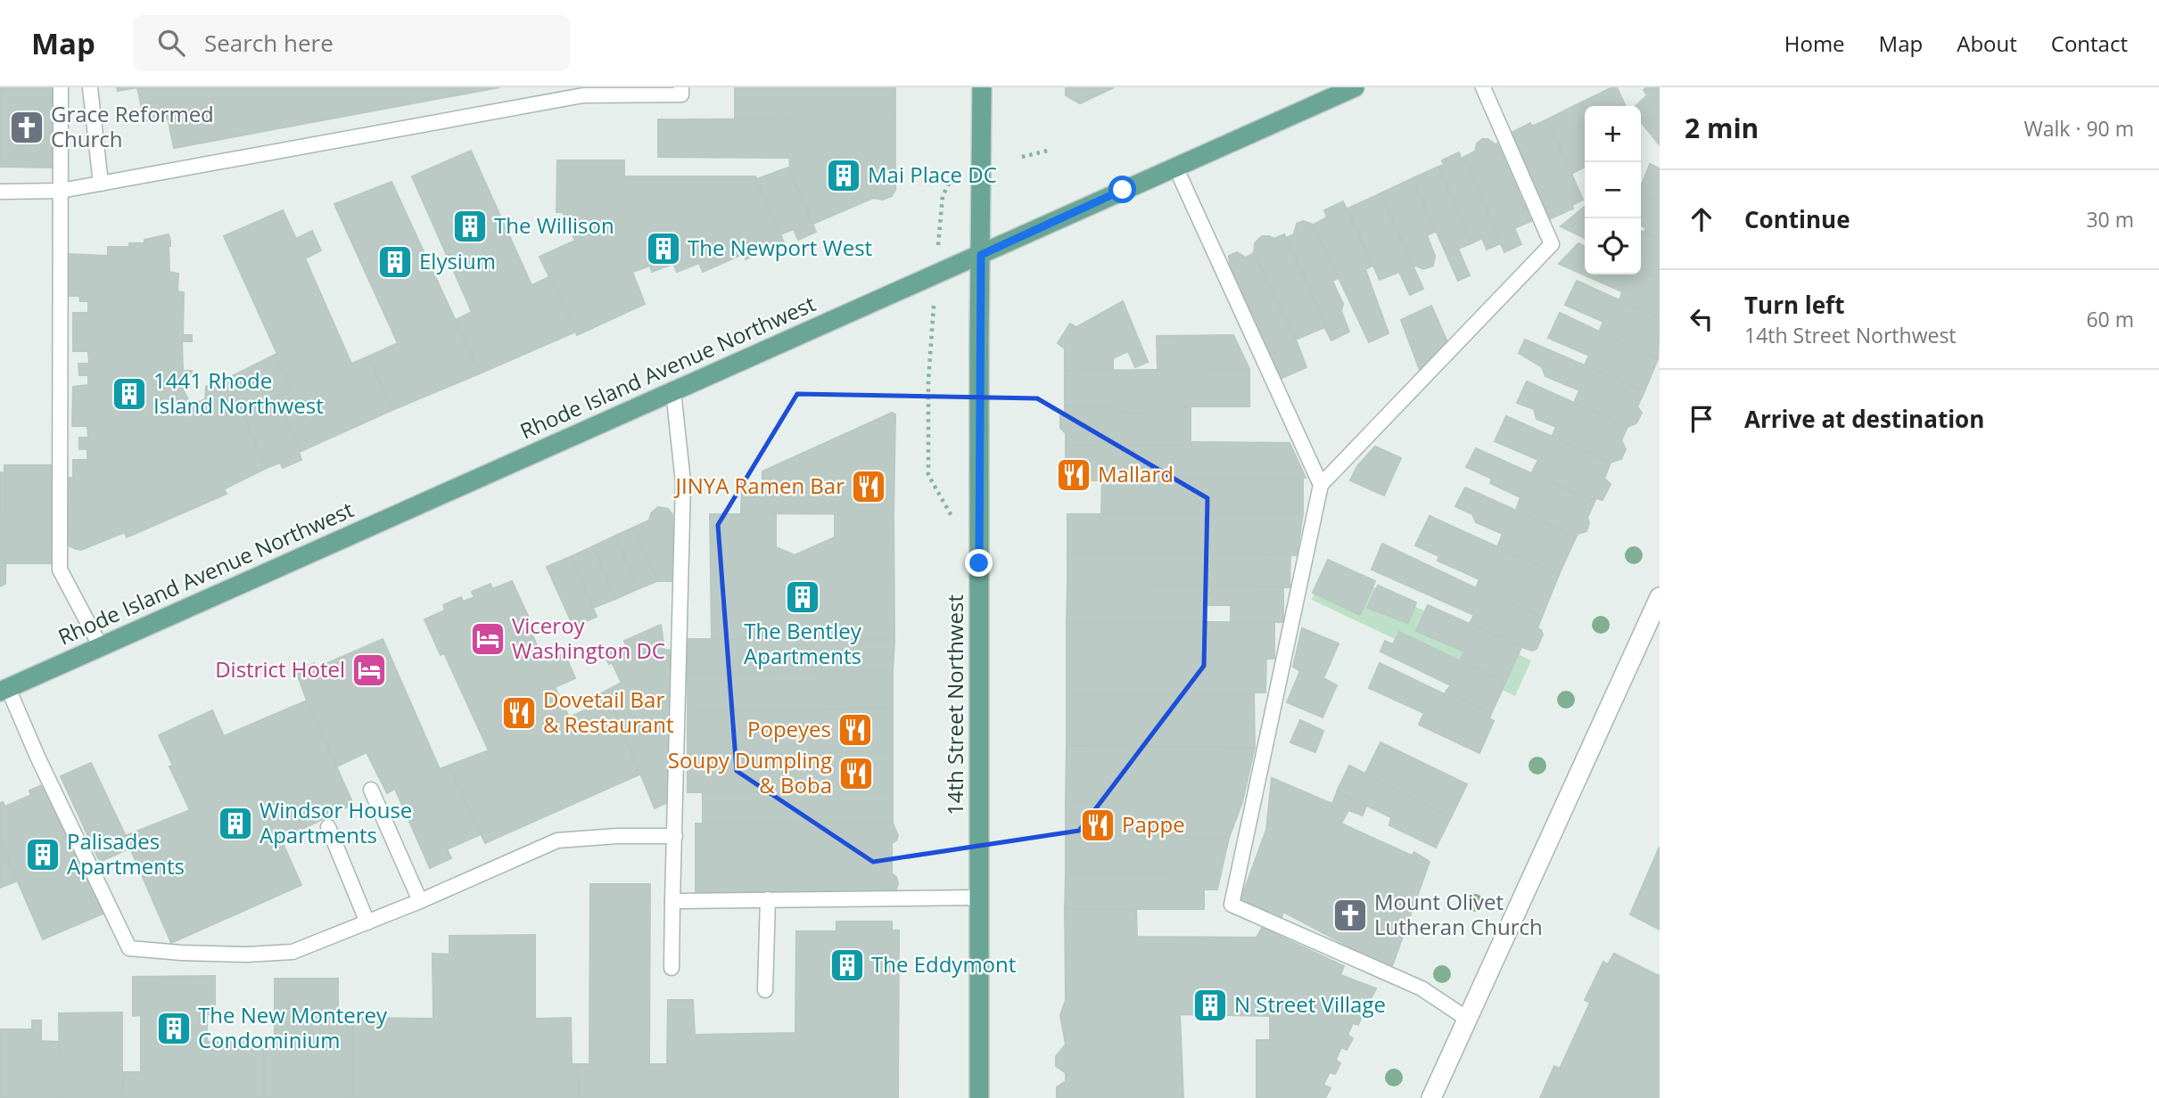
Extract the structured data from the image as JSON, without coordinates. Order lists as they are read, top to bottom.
{
  "streets": {
    "main road": ["Rhode Island Avenue Northwest", "14th Street Northwest"]
  },
  "crossings": [
    ["Rhode Island Avenue Northwest", "14th Street Northwest"]
  ],
  "places": {
    "church": ["Grace Reformed Church", "Mount Olivet Lutheran Church"],
    "building": [
      "Mai Place DC",
      "The Willison",
      "The Newport West",
      "Elysium",
      "1441 Rhode Island Northwest",
      "The Bentley Apartments",
      "Windsor House Apartments",
      "Palisades Apartments",
      "The Eddymont",
      "N Street Village",
      "The New Monterey Condominium"
    ],
    "restaurant": [
      "Mallard",
      "JINYA Ramen Bar",
      "Dovetail Bar & Restaurant",
      "Popeyes",
      "Soupy Dumpling & Boba",
      "Pappe"
    ],
    "hotel": ["Viceroy Washington DC", "District Hotel"]
  },
  "page": {
    "header": "Map",
    "search": "Search here",
    "nav": [
      "Home",
      "Map",
      "About",
      "Contact"
    ],
    "heading": ["2 min", "Walk · 90 m"],
    "map_buttons": ["+", "−"],
    "list": [
      ["Continue", "30 m"],
      ["Turn left", "14th Street Northwest", "60 m"],
      "Arrive at destination"
    ]
  }
}
